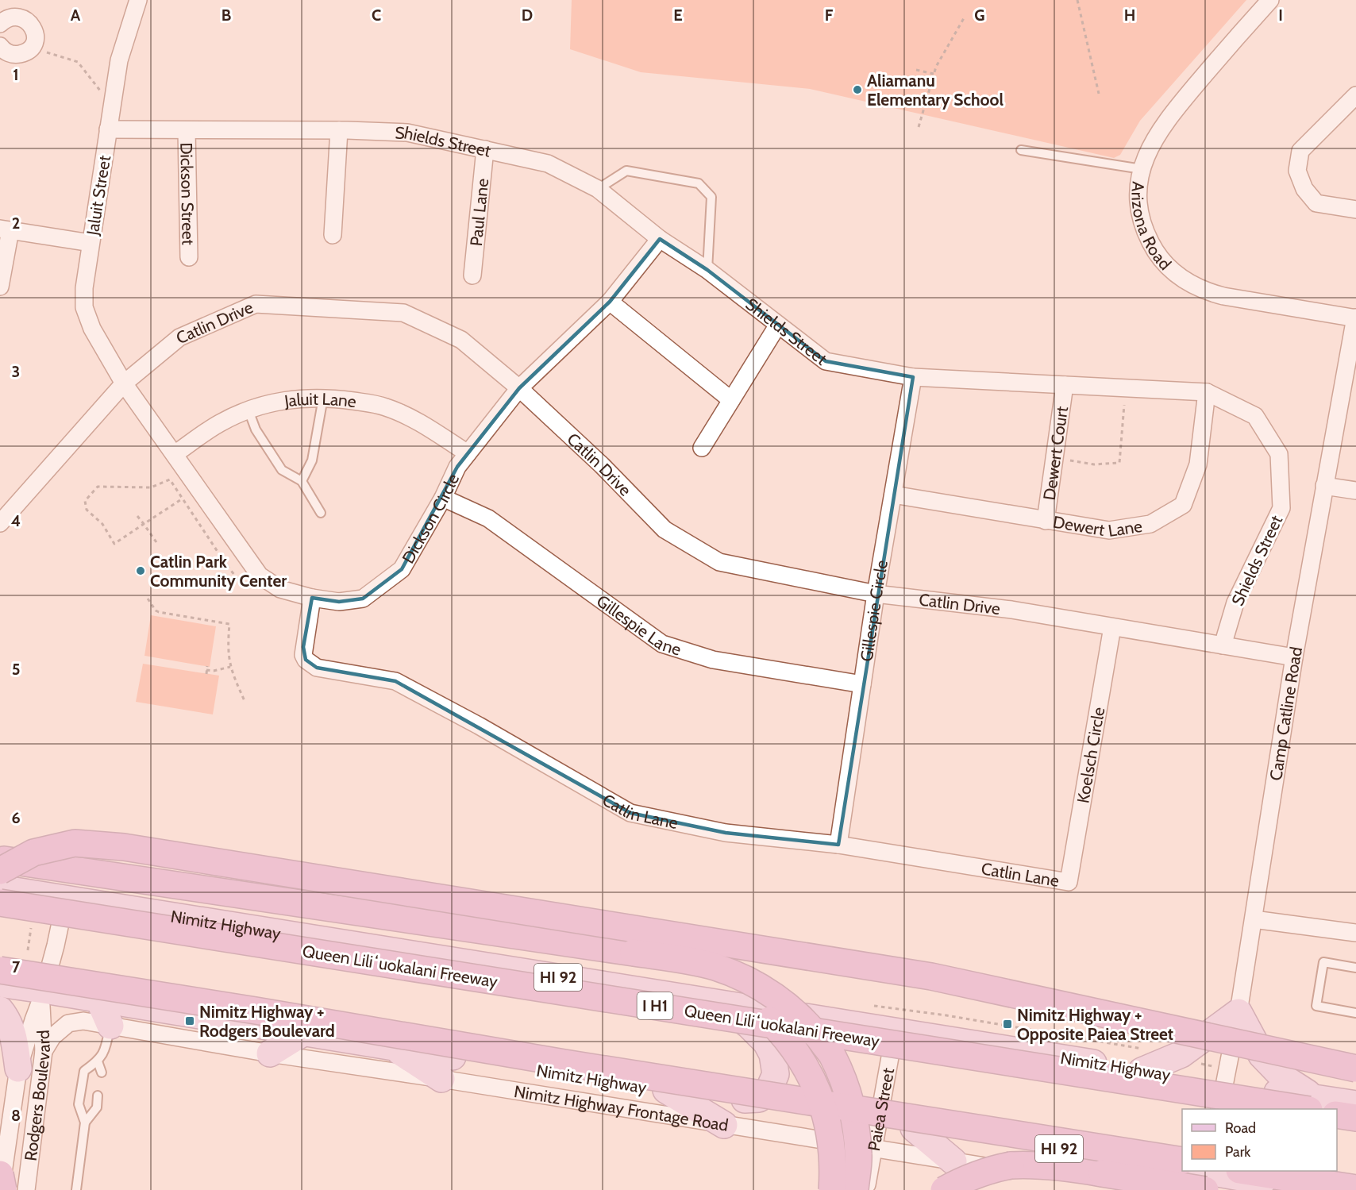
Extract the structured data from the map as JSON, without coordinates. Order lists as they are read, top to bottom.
{
  "streets": {
    "highway": ["Queen Liliʻuokalani Freeway", "I H1"],
    "main road": ["Nimitz Highway", "HI 92"],
    "street": [
      "Shields Street",
      "Dickson Street",
      "Jaluit Street",
      "Paul Lane",
      "Arizona Road",
      "Catlin Drive",
      "Jaluit Lane",
      "Dewert Court",
      "Dickson Circle",
      "Dewert Lane",
      "Gillespie Circle",
      "Gillespie Lane",
      "Camp Catline Road",
      "Koelsch Circle",
      "Catlin Lane",
      "Rodgers Boulevard",
      "Nimitz Highway Frontage Road",
      "Paiea Street"
    ]
  },
  "crossings": [
    ["Shields Street", "Dickson Street"],
    ["Shields Street", "Jaluit Street"],
    ["Shields Street", "Paul Lane"],
    ["Shields Street", "Catlin Drive"],
    ["Shields Street", "Dewert Court"],
    ["Shields Street", "Dickson Circle"],
    ["Shields Street", "Dewert Lane"],
    ["Shields Street", "Gillespie Circle"],
    ["Jaluit Street", "Catlin Drive"],
    ["Jaluit Street", "Jaluit Lane"],
    ["Jaluit Street", "Dickson Circle"],
    ["Arizona Road", "Camp Catline Road"],
    ["Catlin Drive", "Dickson Circle"],
    ["Catlin Drive", "Gillespie Circle"],
    ["Catlin Drive", "Camp Catline Road"],
    ["Catlin Drive", "Koelsch Circle"],
    ["Jaluit Lane", "Dickson Circle"],
    ["Dewert Court", "Dewert Lane"],
    ["Dickson Circle", "Gillespie Lane"],
    ["Dickson Circle", "Catlin Lane"],
    ["Dewert Lane", "Gillespie Circle"],
    ["Gillespie Circle", "Gillespie Lane"],
    ["Gillespie Circle", "Catlin Lane"],
    ["Camp Catline Road", "Nimitz Highway"],
    ["Koelsch Circle", "Catlin Lane"],
    ["Nimitz Highway", "Queen Liliʻuokalani Freeway"],
    ["Nimitz Highway", "HI 92"],
    ["Nimitz Highway", "Rodgers Boulevard"],
    ["Nimitz Highway", "Nimitz Highway Frontage Road"],
    ["Nimitz Highway", "Paiea Street"],
    ["HI 92", "Nimitz Highway Frontage Road"],
    ["HI 92", "Paiea Street"],
    ["Rodgers Boulevard", "Nimitz Highway Frontage Road"],
    ["Nimitz Highway Frontage Road", "Paiea Street"]
  ],
  "places": {
    "other": ["Aliamanu Elementary School", "Catlin Park Community Center"],
    "transit": ["Nimitz Highway + Rodgers Boulevard", "Nimitz Highway + Opposite Paiea Street"]
  },
  "legend": ["Road", "Park"],
  "grid": {
    "columns": [
      "A",
      "B",
      "C",
      "D",
      "E",
      "F",
      "G",
      "H",
      "I"
    ],
    "rows": [
      "1",
      "2",
      "3",
      "4",
      "5",
      "6",
      "7",
      "8"
    ]
  }
}
